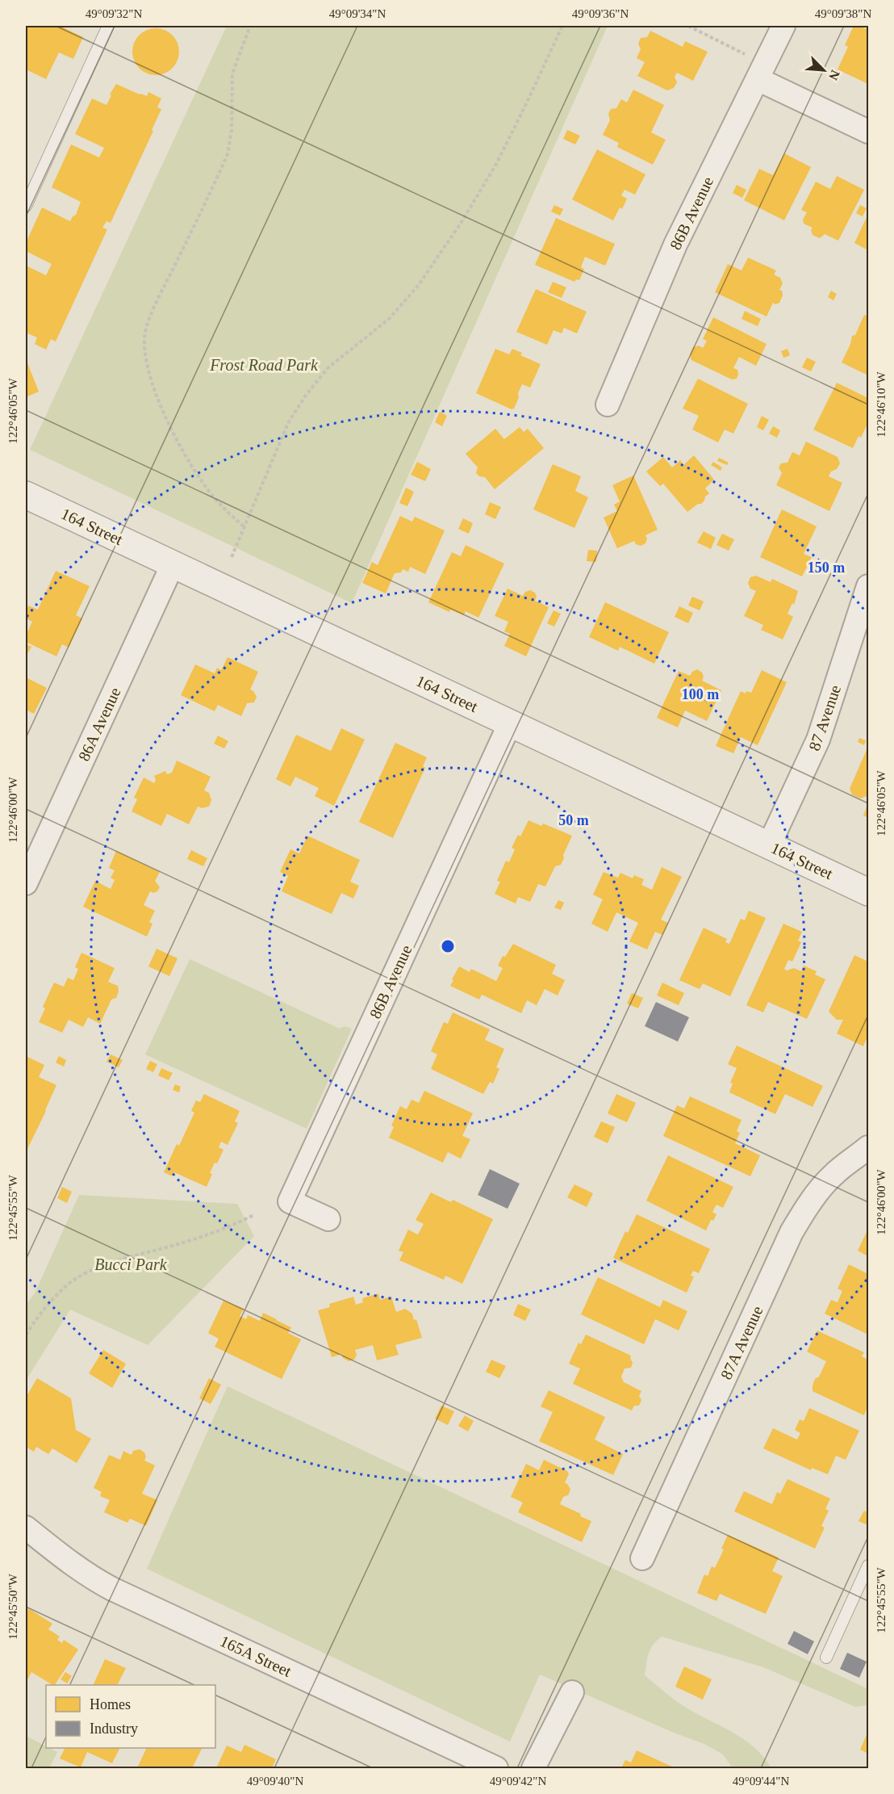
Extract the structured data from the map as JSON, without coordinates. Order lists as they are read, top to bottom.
{
  "streets": {
    "street": [
      "86B Avenue",
      "164 Street",
      "87 Avenue",
      "86A Avenue",
      "87A Avenue",
      "165A Street"
    ]
  },
  "crossings": [
    ["86B Avenue", "164 Street"],
    ["164 Street", "87 Avenue"],
    ["164 Street", "86A Avenue"]
  ],
  "parks": ["Frost Road Park", "Bucci Park"],
  "legend": ["Homes", "Industry"],
  "north": "bottom right",
  "coordinates": [
    "49°09'32\"N",
    "49°09'34\"N",
    "49°09'36\"N",
    "49°09'38\"N",
    "122°46'10\"W",
    "122°46'05\"W",
    "122°46'00\"W",
    "122°45'55\"W",
    "122°45'50\"W",
    "49°09'40\"N",
    "49°09'42\"N",
    "49°09'44\"N"
  ],
  "rings": ["150 m", "100 m", "50 m"]
}
